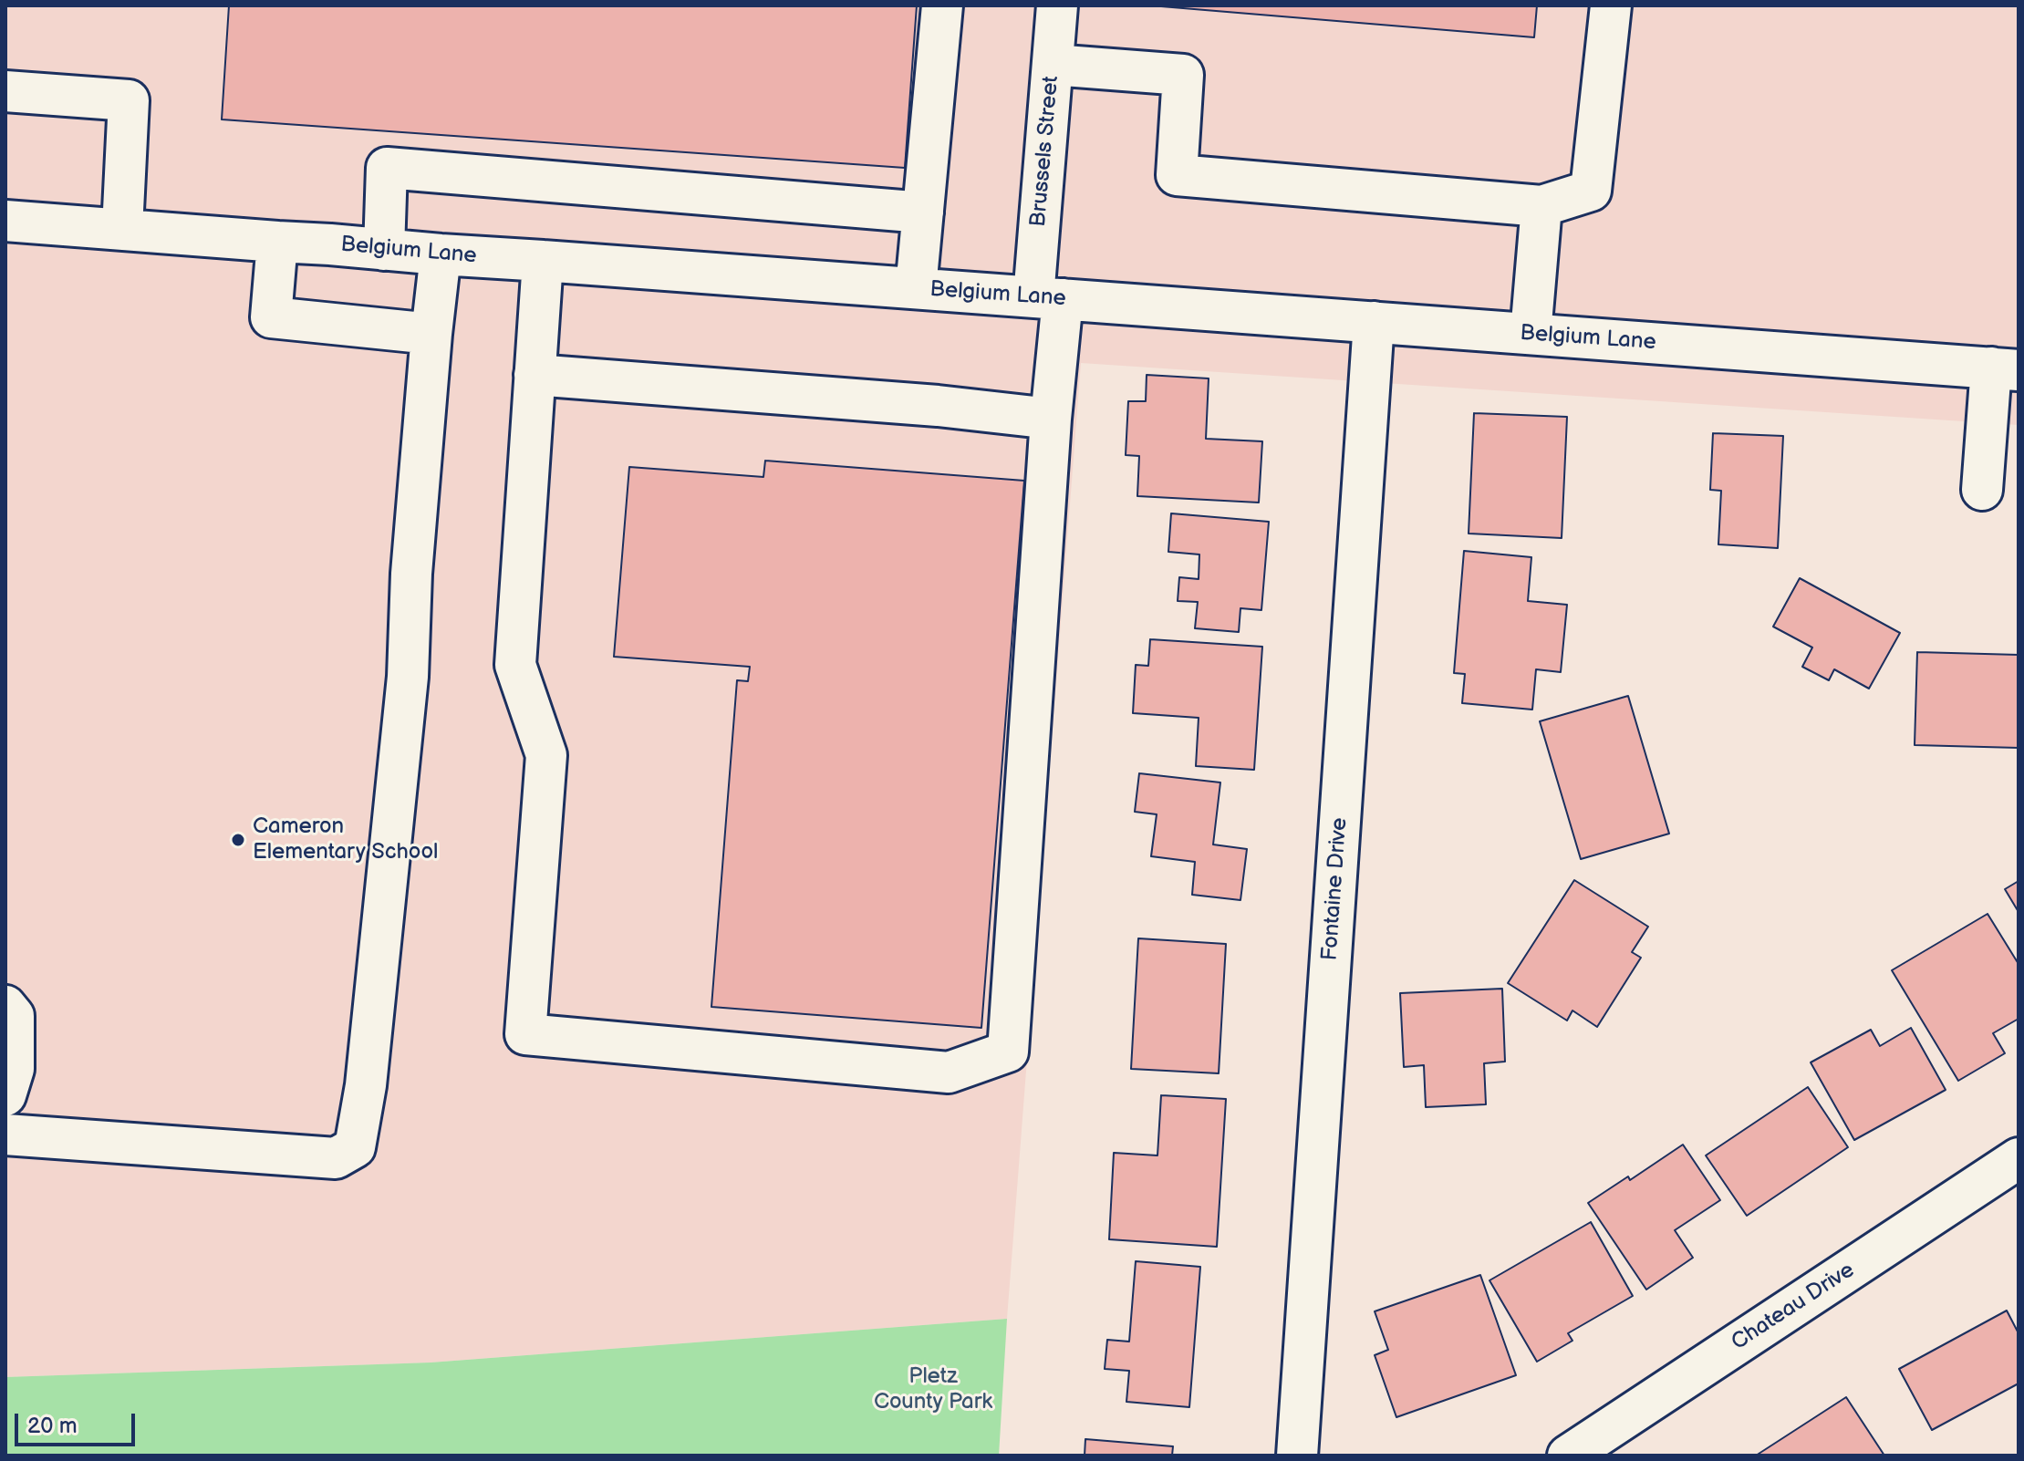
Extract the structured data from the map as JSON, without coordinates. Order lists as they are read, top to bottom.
{
  "streets": {
    "street": [
      "Brussels Street",
      "Belgium Lane",
      "Fontaine Drive",
      "Chateau Drive"
    ]
  },
  "crossings": [
    ["Brussels Street", "Belgium Lane"],
    ["Belgium Lane", "Fontaine Drive"]
  ],
  "parks": ["Pletz County Park"],
  "places": ["Cameron Elementary School"],
  "scale_bar": "20 m"
}
